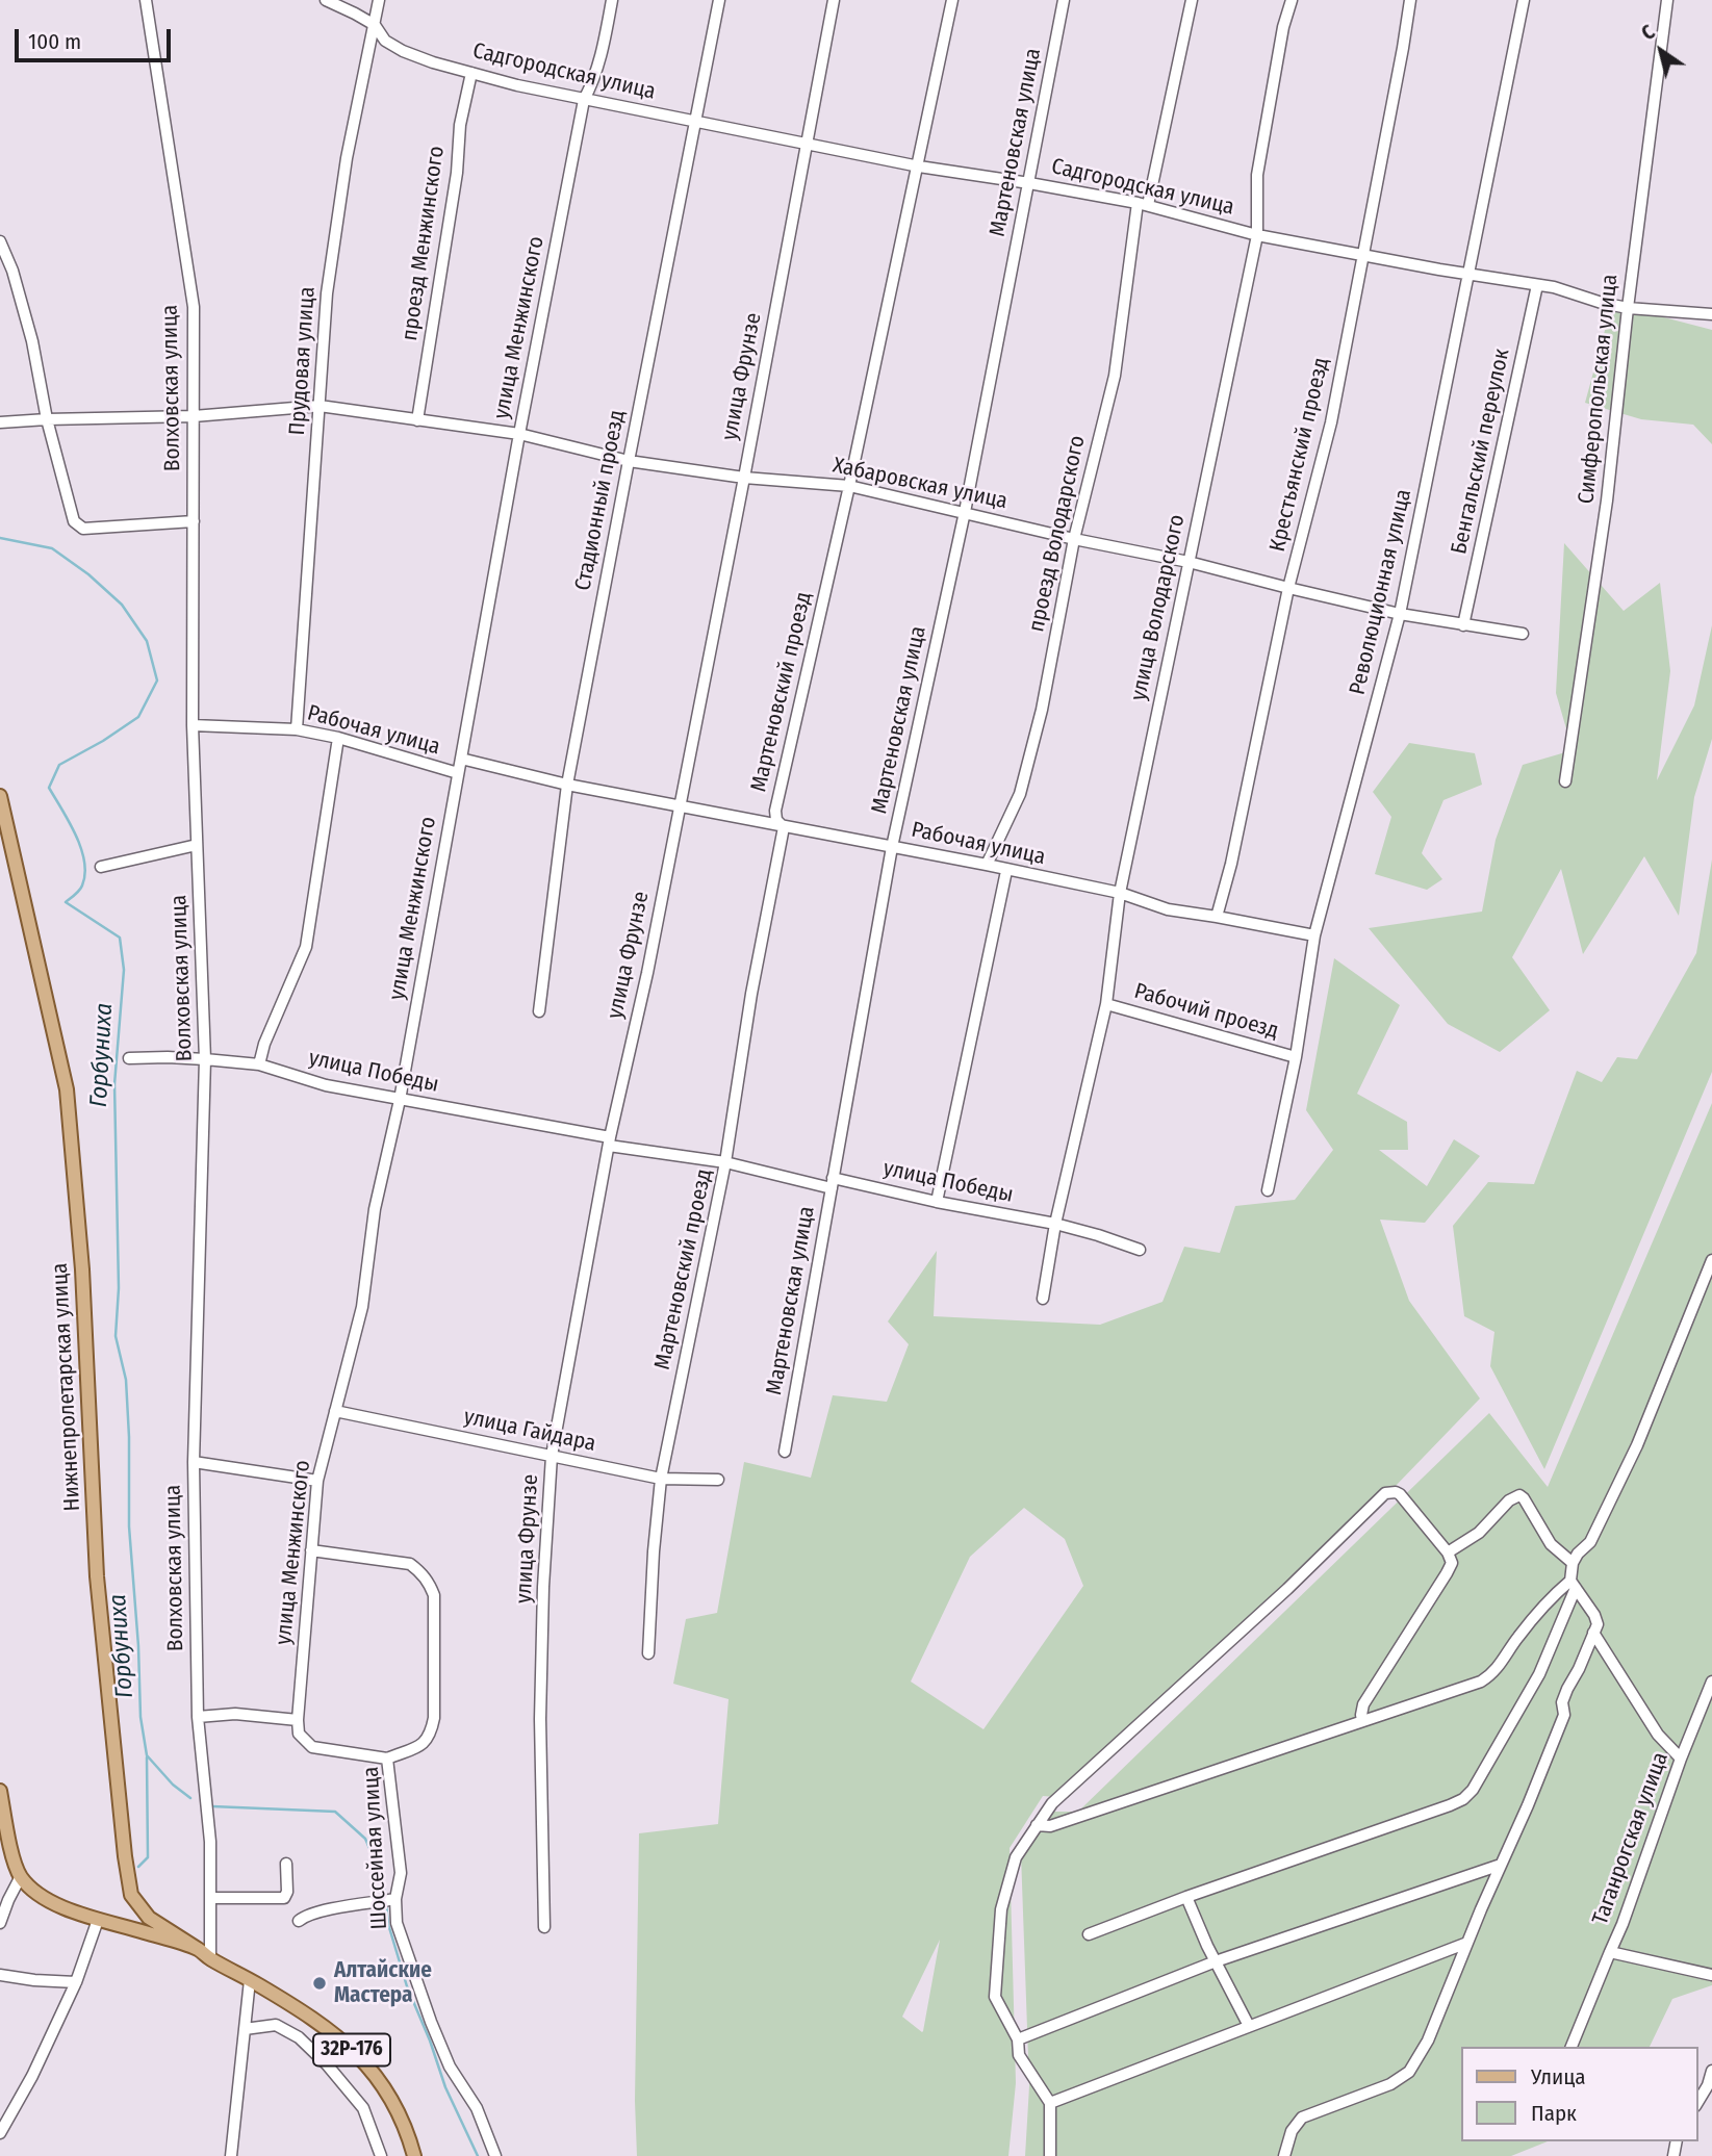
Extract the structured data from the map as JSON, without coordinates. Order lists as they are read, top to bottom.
{
  "streets": {
    "main road": ["Нижнепролетарская улица", "32Р-176"],
    "street": [
      "Садгородская улица",
      "Мартеновская улица",
      "проезд Менжинского",
      "улица Менжинского",
      "Прудовая улица",
      "улица Фрунзе",
      "Волховская улица",
      "Симферопольская улица",
      "Бенгальский переулок",
      "Крестьянский проезд",
      "Хабаровская улица",
      "Стадионный проезд",
      "проезд Володарского",
      "Революционная улица",
      "улица Володарского",
      "Мартеновский проезд",
      "Рабочая улица",
      "Рабочий проезд",
      "улица Победы",
      "улица Гайдара",
      "Таганрогская улица",
      "Шоссейная улица"
    ]
  },
  "crossings": [
    ["Садгородская улица", "Мартеновская улица"],
    ["Садгородская улица", "проезд Менжинского"],
    ["Садгородская улица", "улица Менжинского"],
    ["Садгородская улица", "Прудовая улица"],
    ["Садгородская улица", "улица Фрунзе"],
    ["Садгородская улица", "Симферопольская улица"],
    ["Садгородская улица", "Бенгальский переулок"],
    ["Садгородская улица", "Крестьянский проезд"],
    ["Садгородская улица", "Стадионный проезд"],
    ["Садгородская улица", "проезд Володарского"],
    ["Садгородская улица", "Революционная улица"],
    ["Садгородская улица", "улица Володарского"],
    ["Садгородская улица", "Мартеновский проезд"],
    ["Мартеновская улица", "Хабаровская улица"],
    ["Мартеновская улица", "Рабочая улица"],
    ["Мартеновская улица", "улица Победы"],
    ["проезд Менжинского", "Хабаровская улица"],
    ["улица Менжинского", "Хабаровская улица"],
    ["улица Менжинского", "Рабочая улица"],
    ["улица Менжинского", "улица Победы"],
    ["улица Менжинского", "улица Гайдара"],
    ["улица Менжинского", "Шоссейная улица"],
    ["Прудовая улица", "Хабаровская улица"],
    ["Прудовая улица", "Рабочая улица"],
    ["улица Фрунзе", "Хабаровская улица"],
    ["улица Фрунзе", "Рабочая улица"],
    ["улица Фрунзе", "улица Победы"],
    ["улица Фрунзе", "улица Гайдара"],
    ["Волховская улица", "Хабаровская улица"],
    ["Волховская улица", "Рабочая улица"],
    ["Волховская улица", "улица Победы"],
    ["Волховская улица", "32Р-176"],
    ["Бенгальский переулок", "Хабаровская улица"],
    ["Крестьянский проезд", "Хабаровская улица"],
    ["Крестьянский проезд", "Рабочая улица"],
    ["Хабаровская улица", "Стадионный проезд"],
    ["Хабаровская улица", "проезд Володарского"],
    ["Хабаровская улица", "Революционная улица"],
    ["Хабаровская улица", "улица Володарского"],
    ["Хабаровская улица", "Мартеновский проезд"],
    ["Стадионный проезд", "Рабочая улица"],
    ["проезд Володарского", "Рабочая улица"],
    ["Революционная улица", "Рабочая улица"],
    ["Революционная улица", "Рабочий проезд"],
    ["улица Володарского", "Рабочая улица"],
    ["улица Володарского", "Рабочий проезд"],
    ["улица Володарского", "улица Победы"],
    ["Мартеновский проезд", "Рабочая улица"],
    ["Мартеновский проезд", "улица Победы"],
    ["Мартеновский проезд", "улица Гайдара"],
    ["Нижнепролетарская улица", "32Р-176"]
  ],
  "water": ["Горбуниха"],
  "places": ["Алтайские Мастера"],
  "legend": ["Улица", "Парк"],
  "scale_bar": "100 m",
  "north": "top left"
}
